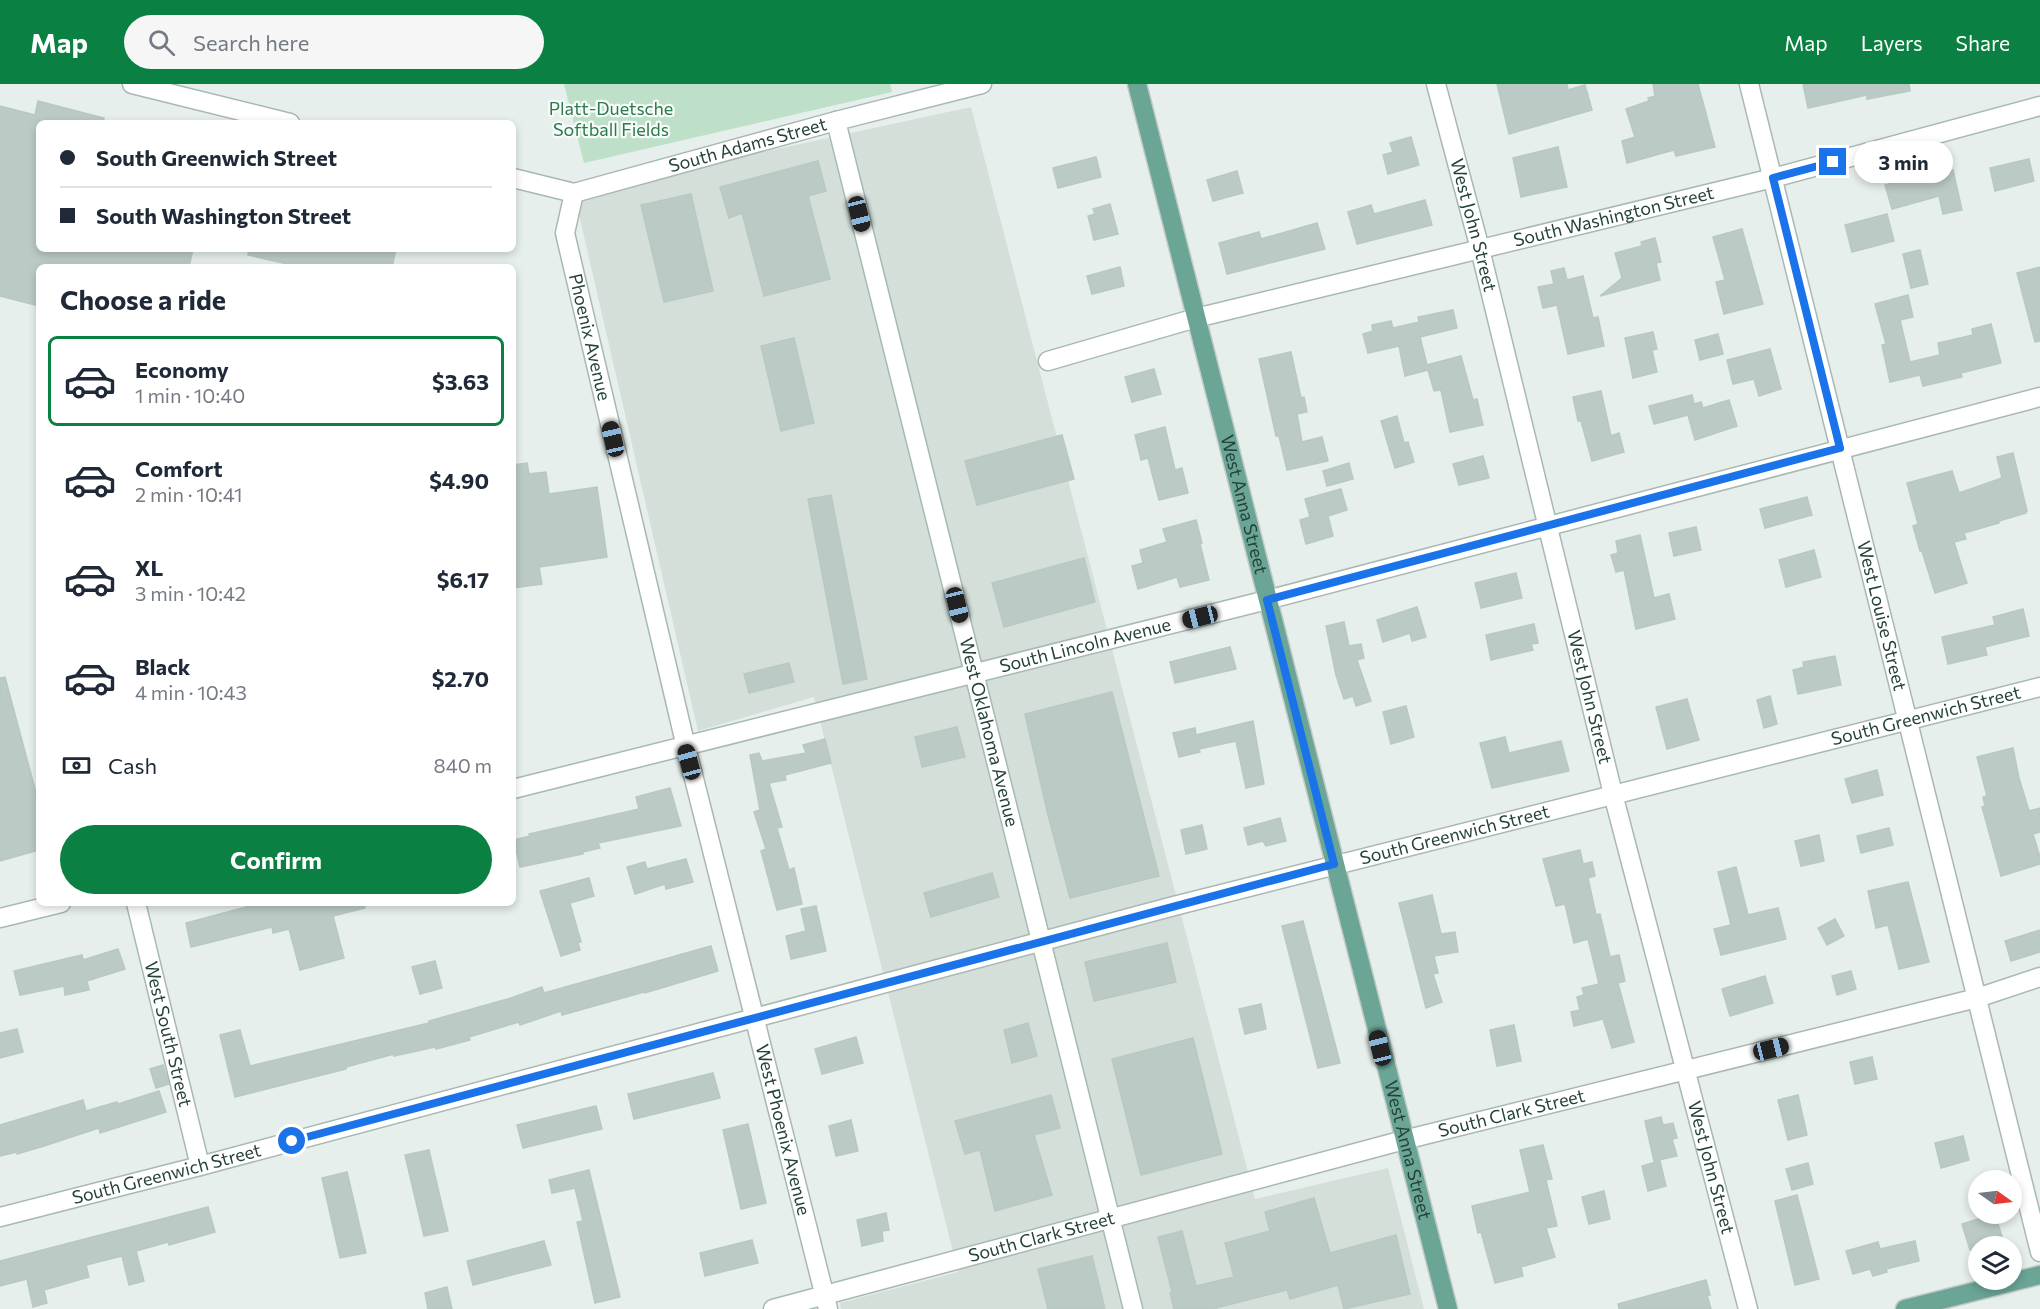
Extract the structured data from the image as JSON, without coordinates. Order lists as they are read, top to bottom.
{
  "streets": {
    "main road": ["West Anna Street"],
    "street": [
      "South Adams Street",
      "South Washington Street",
      "West John Street",
      "Phoenix Avenue",
      "West Louise Street",
      "South Lincoln Avenue",
      "South Greenwich Street",
      "West Oklahoma Avenue",
      "West South Street",
      "South Clark Street",
      "West Phoenix Avenue"
    ]
  },
  "crossings": [
    ["South Adams Street", "Phoenix Avenue"],
    ["South Adams Street", "West Oklahoma Avenue"],
    ["South Washington Street", "West John Street"],
    ["South Washington Street", "West Anna Street"],
    ["South Washington Street", "West Louise Street"],
    ["West John Street", "South Lincoln Avenue"],
    ["West John Street", "South Greenwich Street"],
    ["West John Street", "South Clark Street"],
    ["Phoenix Avenue", "South Lincoln Avenue"],
    ["Phoenix Avenue", "West Phoenix Avenue"],
    ["West Anna Street", "South Lincoln Avenue"],
    ["West Anna Street", "South Greenwich Street"],
    ["West Anna Street", "South Clark Street"],
    ["West Louise Street", "South Lincoln Avenue"],
    ["West Louise Street", "South Greenwich Street"],
    ["West Louise Street", "South Clark Street"],
    ["South Lincoln Avenue", "West Oklahoma Avenue"],
    ["South Lincoln Avenue", "West Phoenix Avenue"],
    ["South Greenwich Street", "West Oklahoma Avenue"],
    ["South Greenwich Street", "West South Street"],
    ["South Greenwich Street", "West Phoenix Avenue"],
    ["West Oklahoma Avenue", "South Clark Street"],
    ["South Clark Street", "West Phoenix Avenue"]
  ],
  "parks": ["Platt-Duetsche Softball Fields"],
  "north": "right",
  "page": {
    "header": "Map",
    "search": "Search here",
    "nav": ["Map", "Layers", "Share"],
    "banner": ["South Greenwich Street", "South Washington Street"],
    "bubble": "3 min",
    "heading": "Choose a ride",
    "list": [
      {
        "name": "Economy",
        "note": "1 min · 10:40",
        "value": "$3.63"
      },
      {
        "name": "Comfort",
        "note": "2 min · 10:41",
        "value": "$4.90"
      },
      {
        "name": "XL",
        "note": "3 min · 10:42",
        "value": "$6.17"
      },
      {
        "name": "Black",
        "note": "4 min · 10:43",
        "value": "$2.70"
      }
    ],
    "pay": ["Cash", "840 m"],
    "buttons": "Confirm"
  }
}
